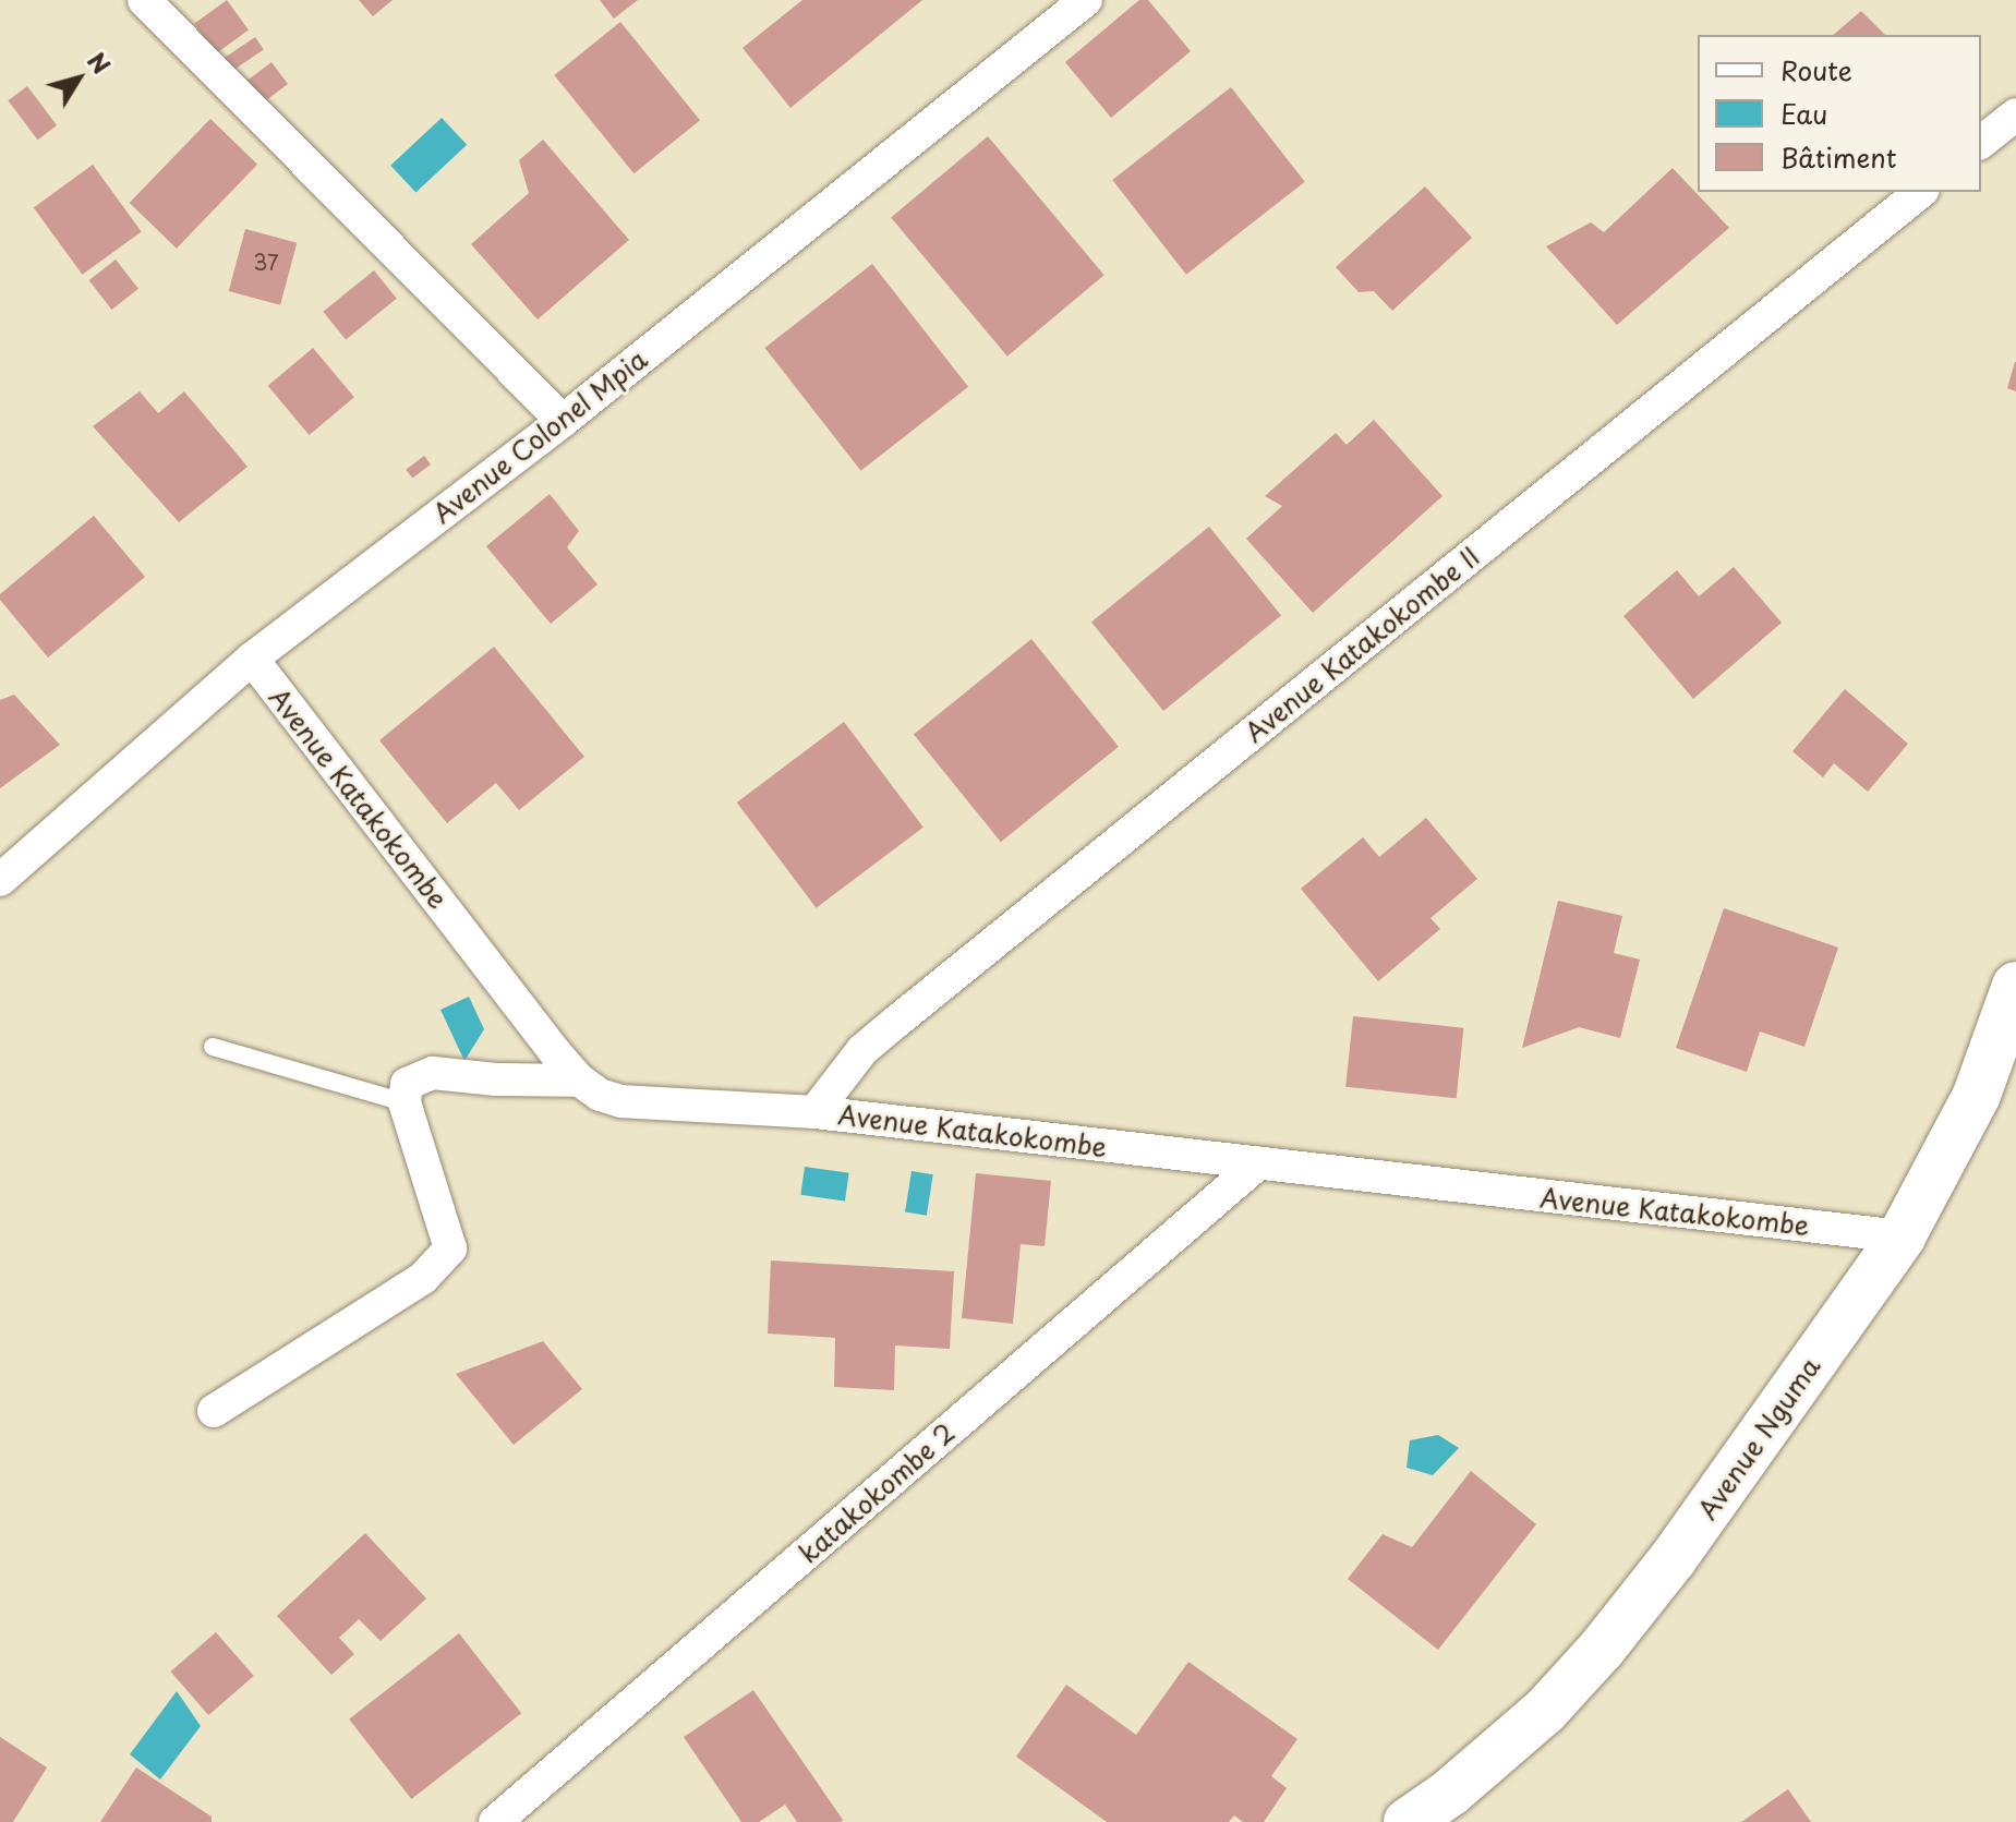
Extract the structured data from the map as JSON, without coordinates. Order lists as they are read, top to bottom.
{
  "streets": {
    "main road": ["Avenue Nguma"],
    "street": [
      "Avenue Colonel Mpia",
      "Avenue Katakokombe II",
      "Avenue Katakokombe",
      "katakokombe 2"
    ]
  },
  "crossings": [
    ["Avenue Colonel Mpia", "Avenue Katakokombe"],
    ["Avenue Katakokombe II", "Avenue Katakokombe"],
    ["Avenue Katakokombe", "Avenue Nguma"],
    ["Avenue Katakokombe", "katakokombe 2"]
  ],
  "house_numbers": ["37"],
  "legend": ["Route", "Eau", "Bâtiment"],
  "north": "top right"
}
